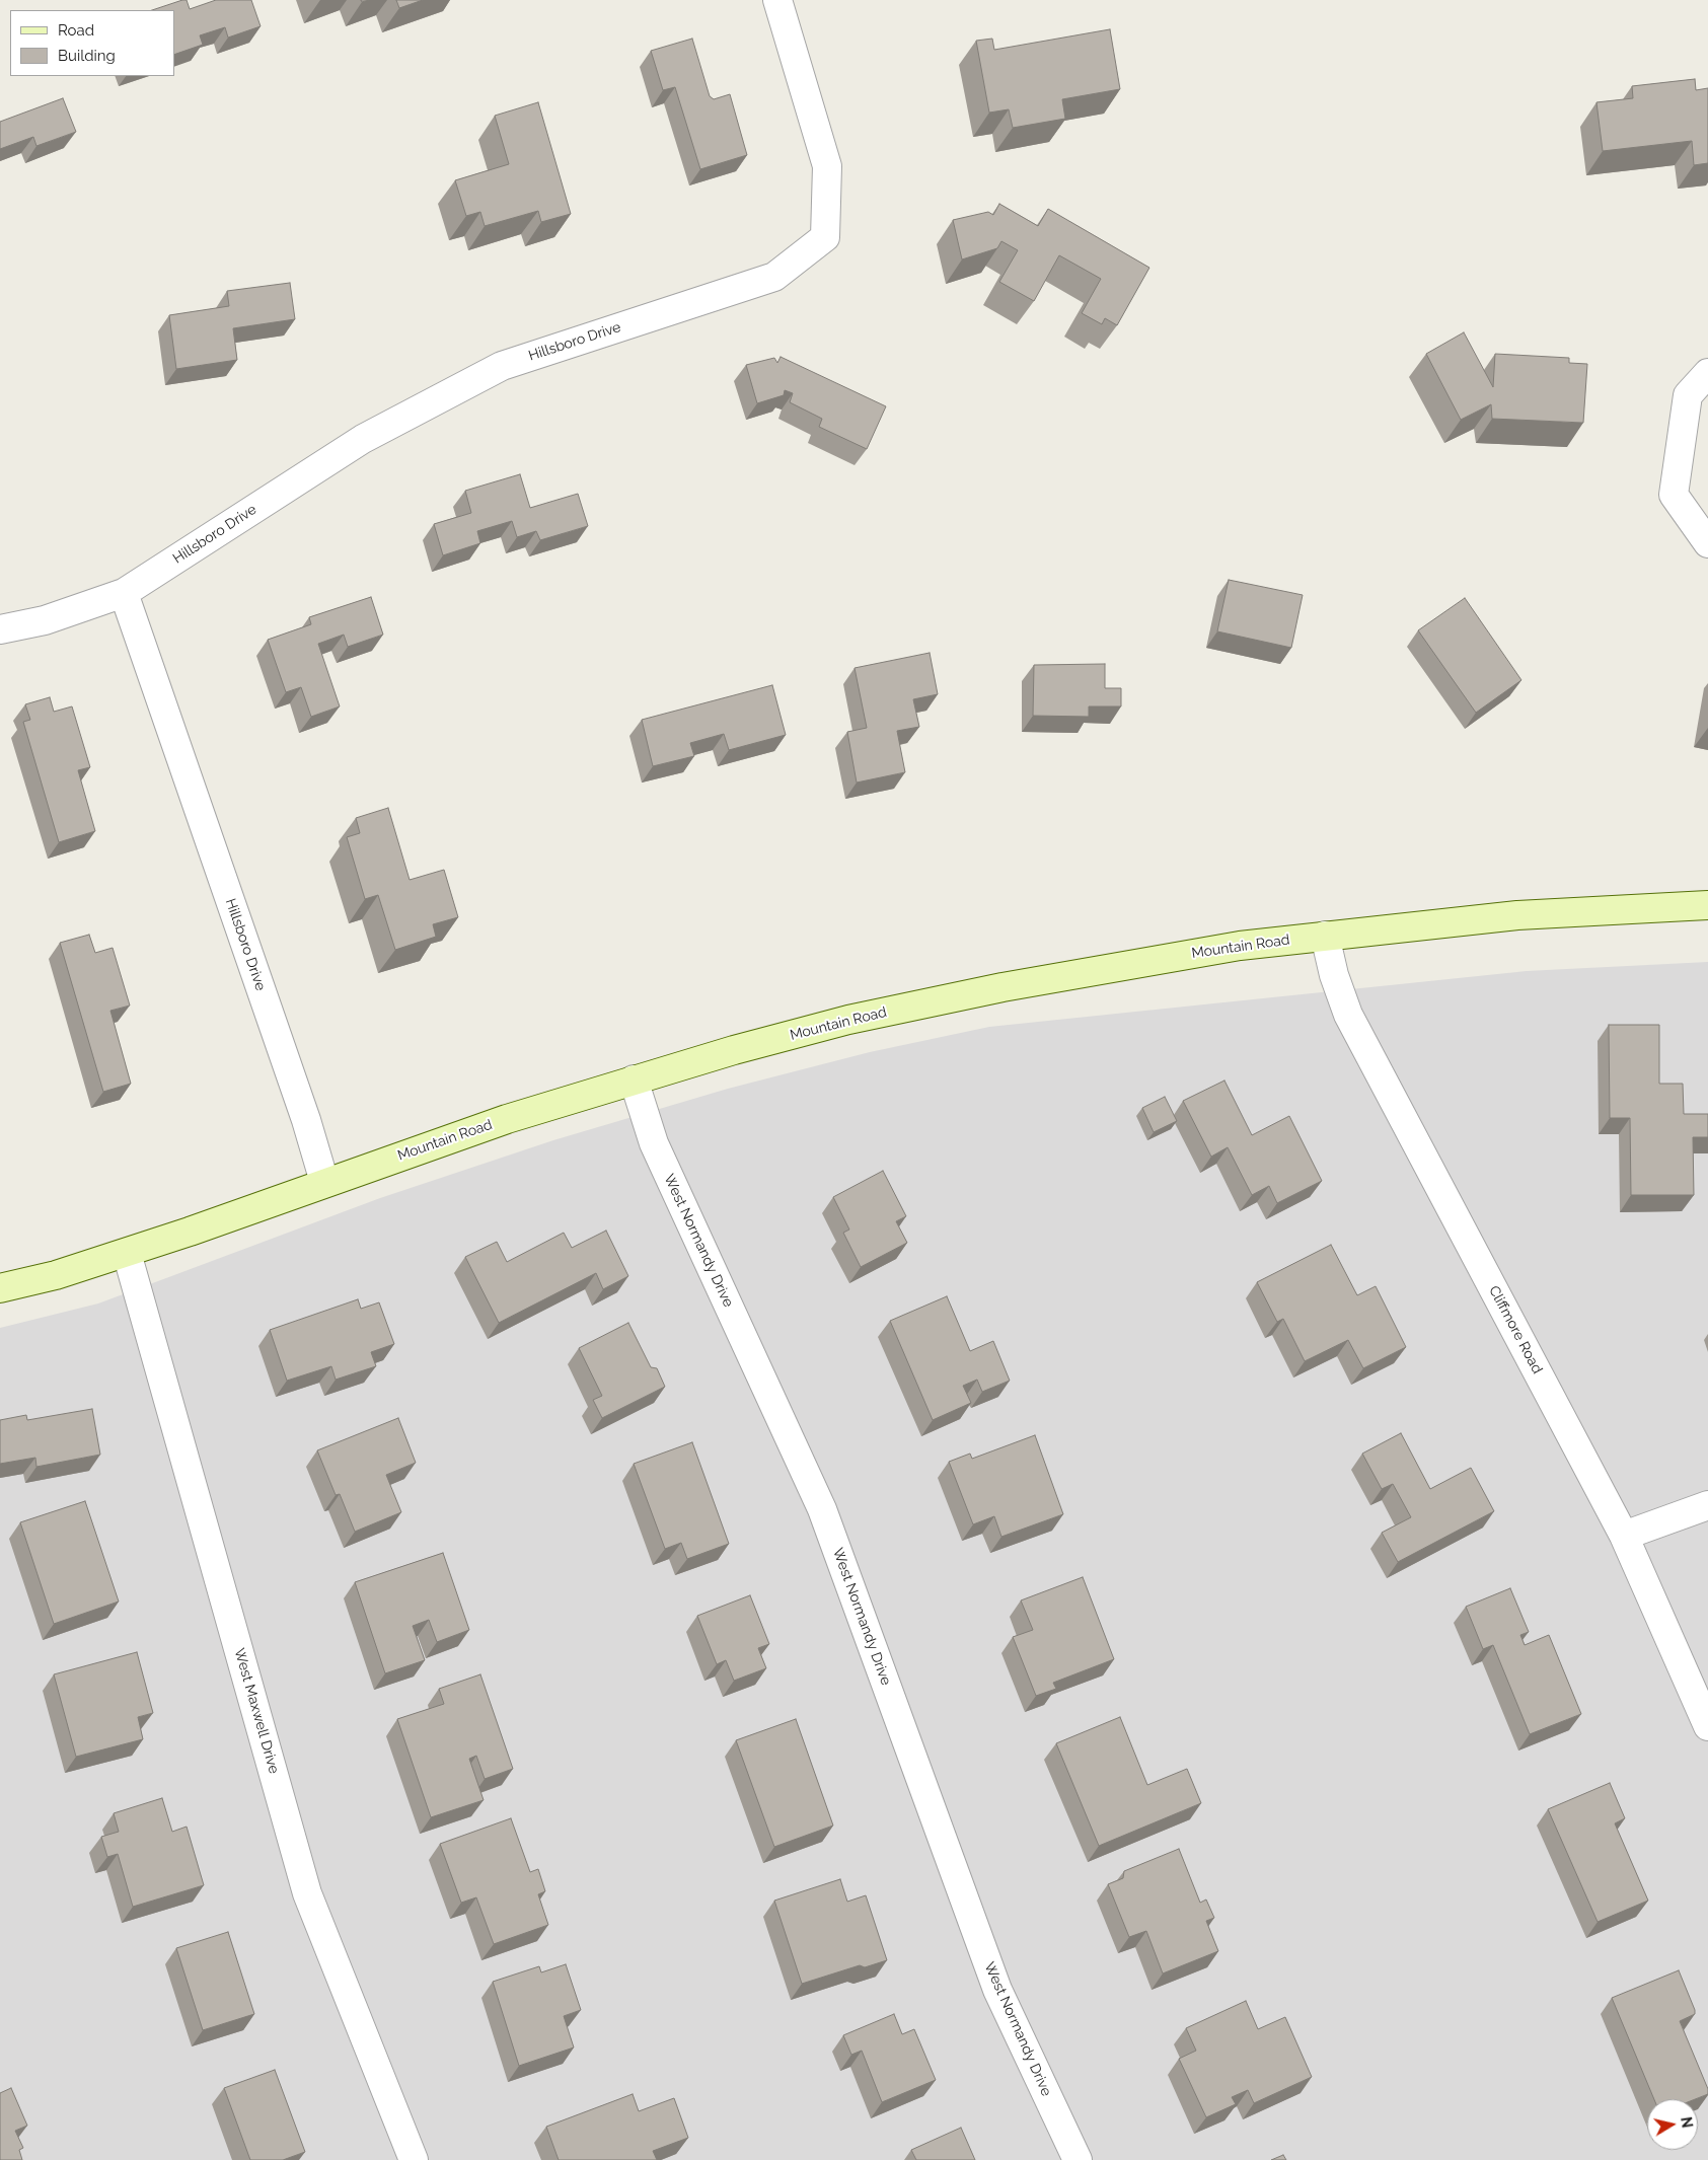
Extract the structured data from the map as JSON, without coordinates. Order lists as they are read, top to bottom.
{
  "streets": {
    "main road": ["Mountain Road"],
    "street": [
      "Hillsboro Drive",
      "West Normandy Drive",
      "Cliffmore Road",
      "West Maxwell Drive"
    ]
  },
  "crossings": [
    ["Hillsboro Drive", "Mountain Road"],
    ["Mountain Road", "West Normandy Drive"],
    ["Mountain Road", "Cliffmore Road"],
    ["Mountain Road", "West Maxwell Drive"]
  ],
  "legend": ["Road", "Building"],
  "north": "right"
}
